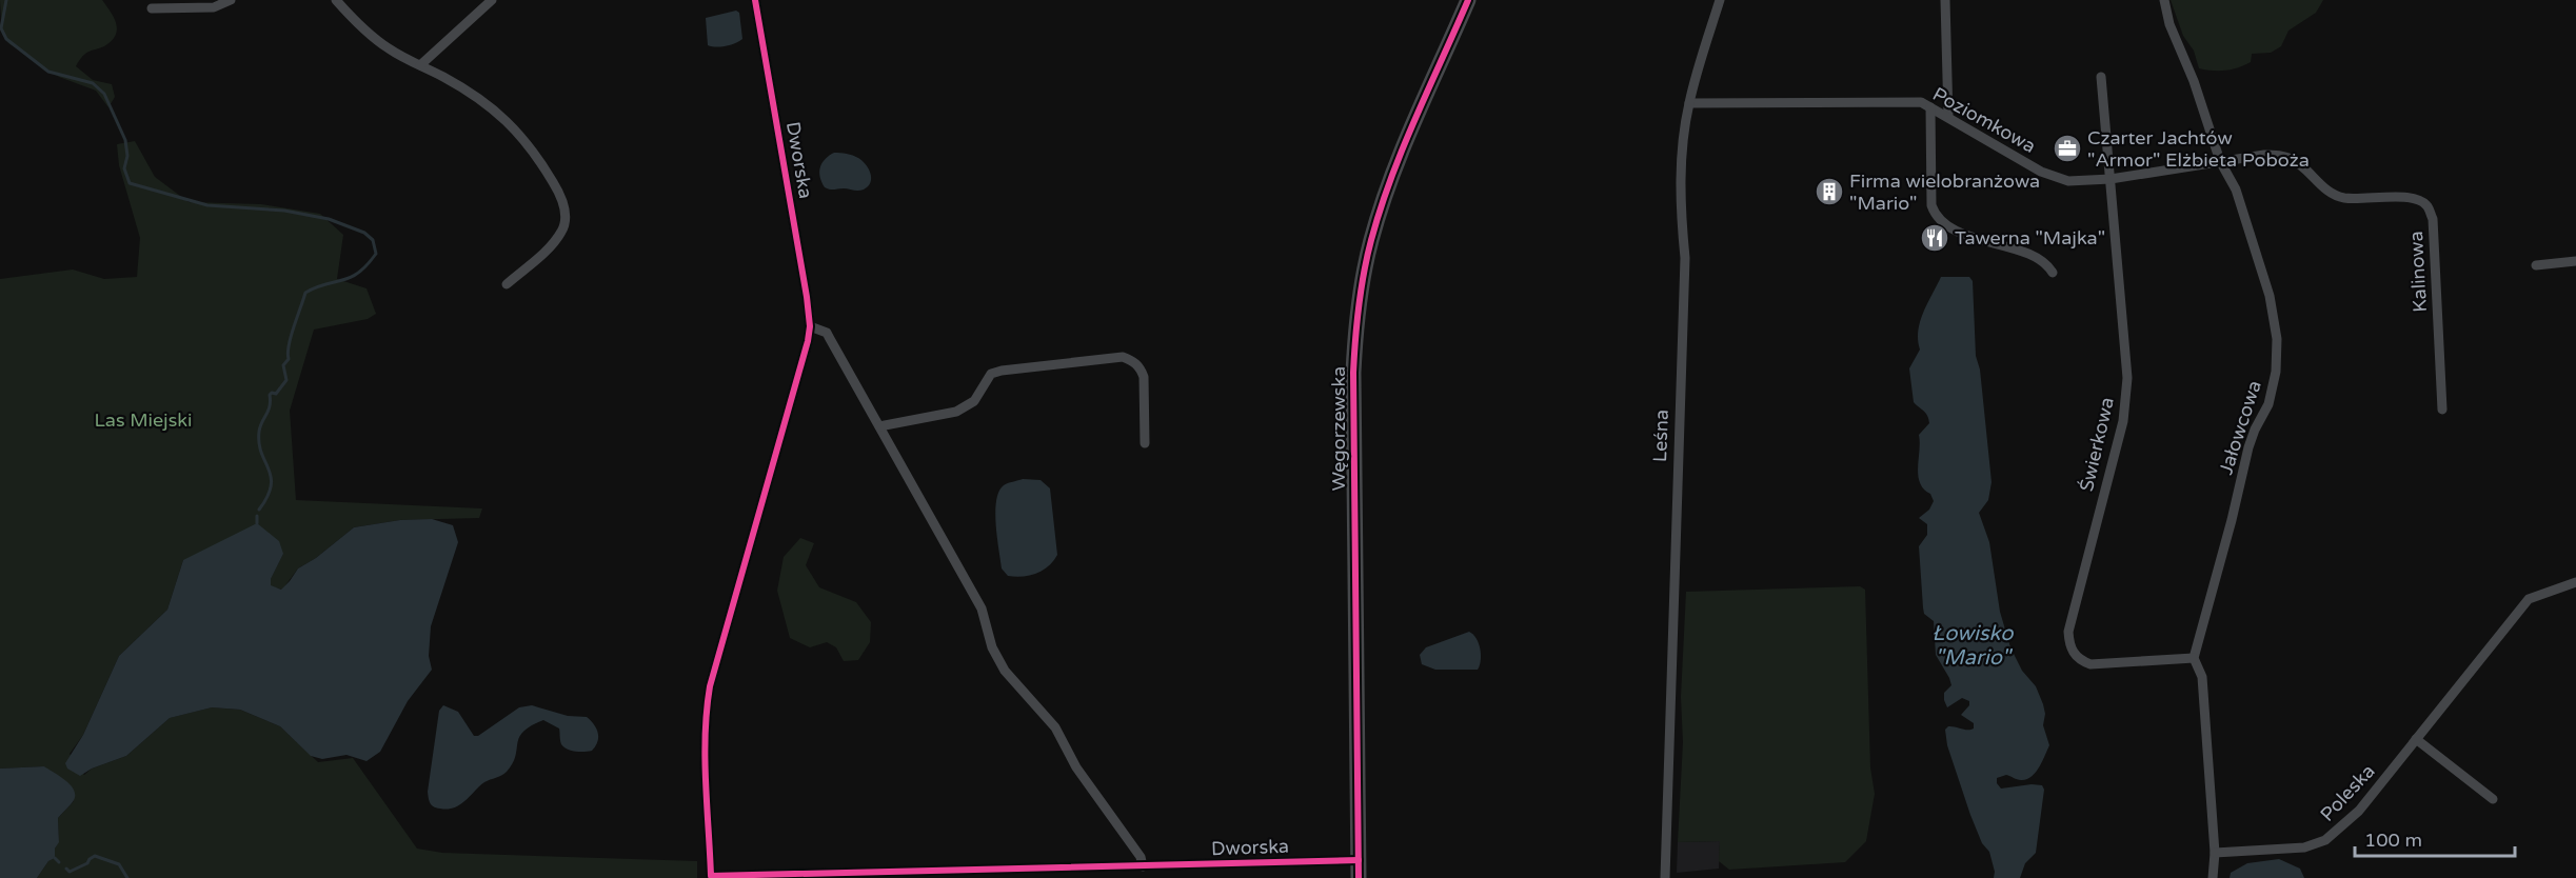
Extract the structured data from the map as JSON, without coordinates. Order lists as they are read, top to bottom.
{
  "streets": {
    "main road": ["Węgorzewska"],
    "street": [
      "Poziomkowa",
      "Dworska",
      "Kalinowa",
      "Jałowcowa",
      "Leśna",
      "Świerkowa",
      "Poleska"
    ]
  },
  "crossings": [
    ["Poziomkowa", "Kalinowa"],
    ["Poziomkowa", "Jałowcowa"],
    ["Poziomkowa", "Leśna"],
    ["Poziomkowa", "Świerkowa"],
    ["Dworska", "Węgorzewska"],
    ["Kalinowa", "Jałowcowa"],
    ["Jałowcowa", "Świerkowa"]
  ],
  "water": ["Łowisko \"Mario\""],
  "parks": ["Las Miejski"],
  "places": {
    "office": ["Czarter Jachtów \"Armor\" Elżbieta Poboża"],
    "building": ["Firma wielobranżowa \"Mario\""],
    "restaurant": ["Tawerna \"Majka\""]
  },
  "scale_bar": "100 m"
}
